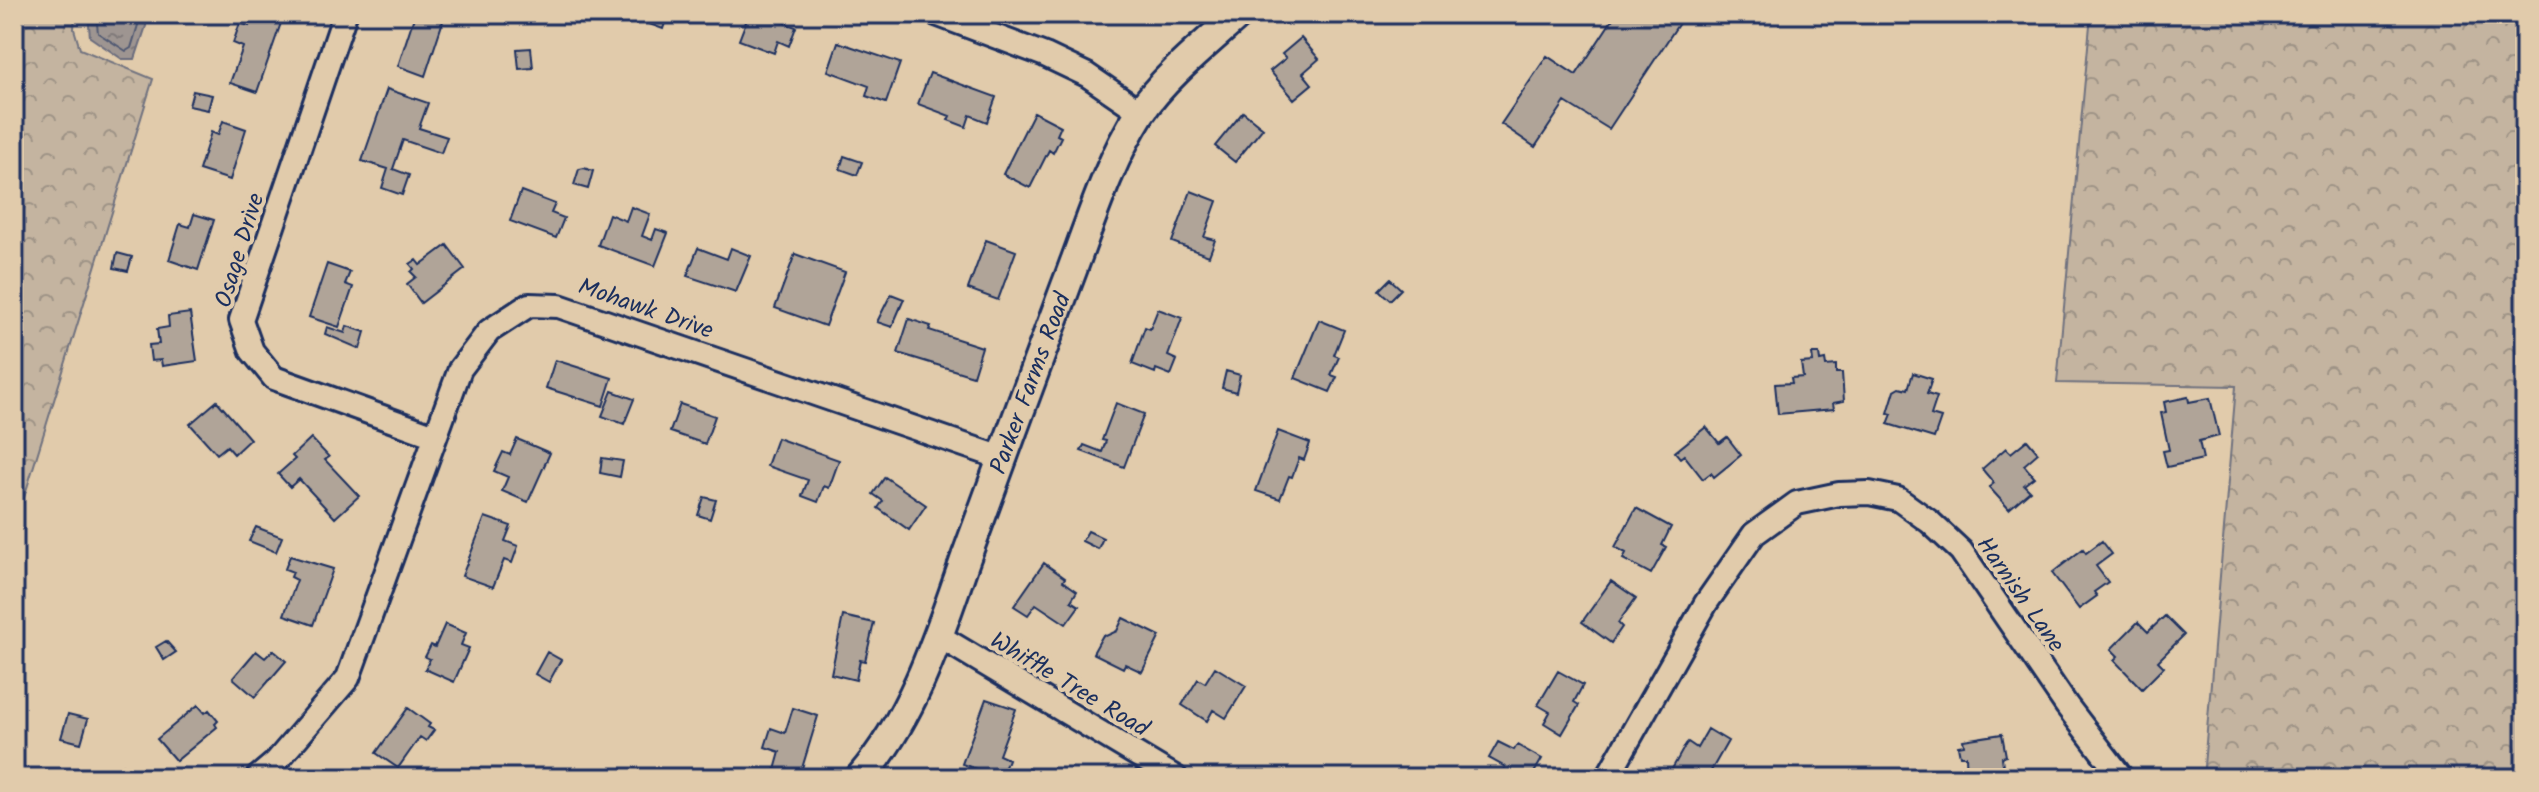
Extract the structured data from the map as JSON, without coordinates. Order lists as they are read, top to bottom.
{
  "streets": {
    "street": [
      "Osage Drive",
      "Mohawk Drive",
      "Parker Farms Road",
      "Harnish Lane",
      "Whiffle Tree Road"
    ]
  },
  "crossings": [
    ["Osage Drive", "Mohawk Drive"],
    ["Mohawk Drive", "Parker Farms Road"],
    ["Parker Farms Road", "Whiffle Tree Road"]
  ]
}
